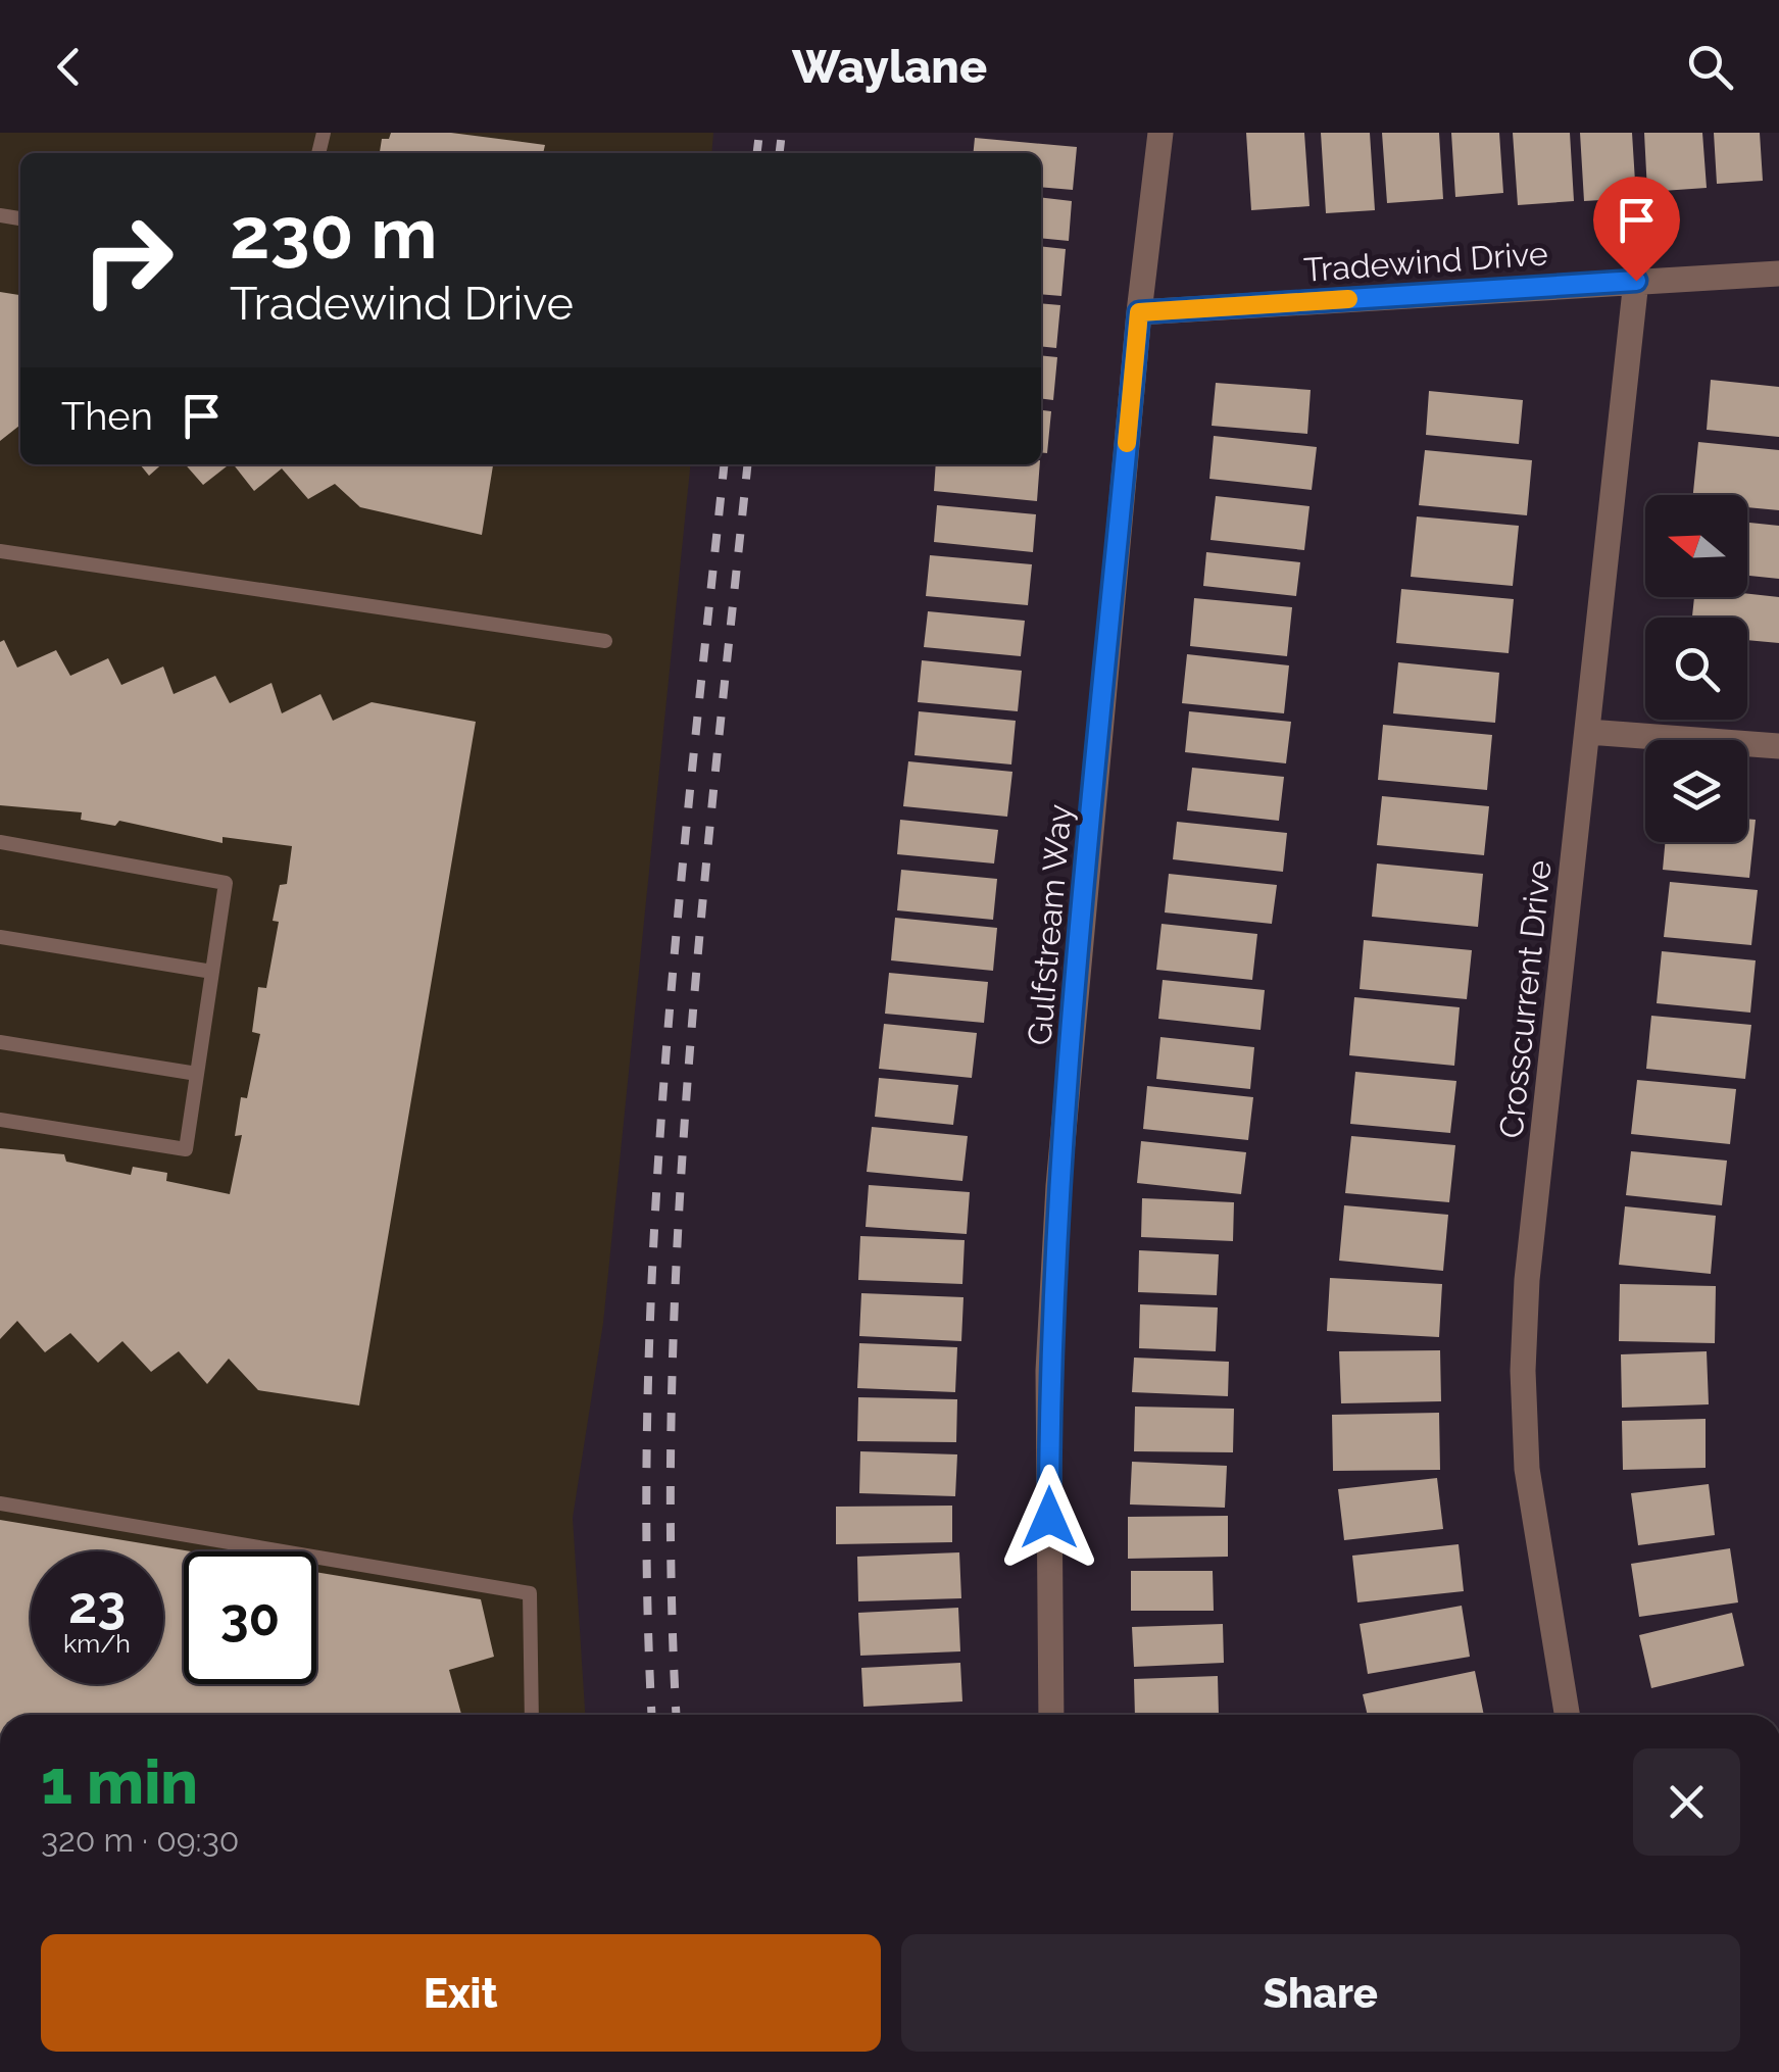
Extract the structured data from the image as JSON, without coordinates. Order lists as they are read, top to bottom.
{
  "streets": {
    "street": ["Tradewind Drive", "Gulfstream Way", "Crosscurrent Drive"]
  },
  "crossings": [
    ["Tradewind Drive", "Gulfstream Way"],
    ["Tradewind Drive", "Crosscurrent Drive"]
  ],
  "north": "left",
  "page": {
    "header": "Waylane",
    "turn": ["230 m", "Tradewind Drive"],
    "then": "Then",
    "speed": "23 km/h",
    "limit": "30",
    "heading": ["1 min", "320 m · 09:30"],
    "buttons": ["Exit", "Share"]
  }
}
